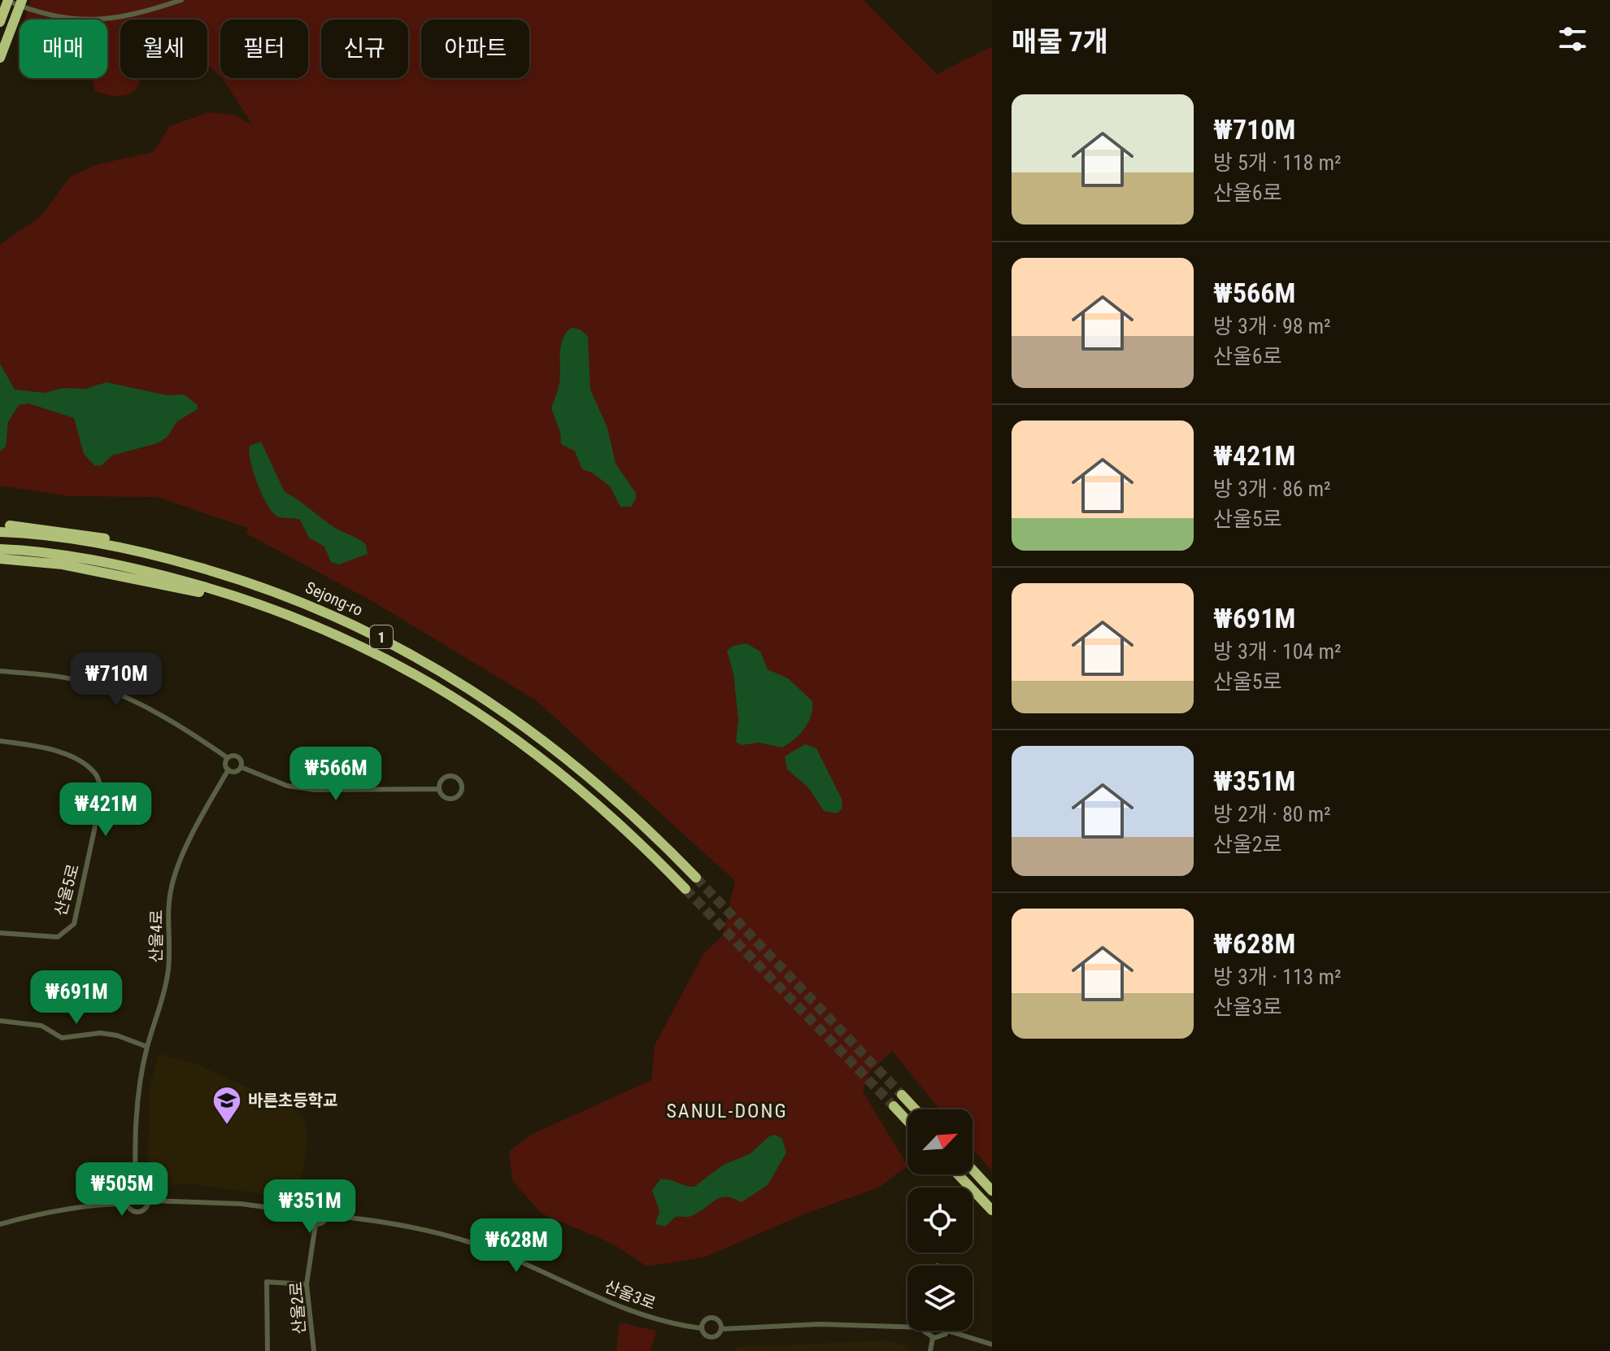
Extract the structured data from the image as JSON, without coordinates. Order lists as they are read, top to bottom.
{
  "streets": {
    "highway": ["Sejong-ro", "1"],
    "street": [
      "산울5로",
      "산울4로",
      "산울3로",
      "산울2로"
    ]
  },
  "crossings": [
    ["산울3로", "산울2로"]
  ],
  "districts": ["SANUL-DONG"],
  "places": {
    "school or university": ["바른초등학교"]
  },
  "north": "top right",
  "page": {
    "heading": "매물 7개",
    "chip": [
      "매매",
      "월세",
      "필터",
      "신규",
      "아파트"
    ],
    "list": [
      {
        "name": "₩710M",
        "note": "방 5개 · 118 m² · 산울6로"
      },
      {
        "name": "₩566M",
        "note": "방 3개 · 98 m² · 산울6로"
      },
      {
        "name": "₩421M",
        "note": "방 3개 · 86 m² · 산울5로"
      },
      {
        "name": "₩691M",
        "note": "방 3개 · 104 m² · 산울5로"
      },
      {
        "name": "₩351M",
        "note": "방 2개 · 80 m² · 산울2로"
      },
      {
        "name": "₩628M",
        "note": "방 3개 · 113 m² · 산울3로"
      }
    ],
    "price": [
      "₩710M",
      "₩566M",
      "₩421M",
      "₩691M",
      "₩505M",
      "₩351M",
      "₩628M"
    ]
  }
}
